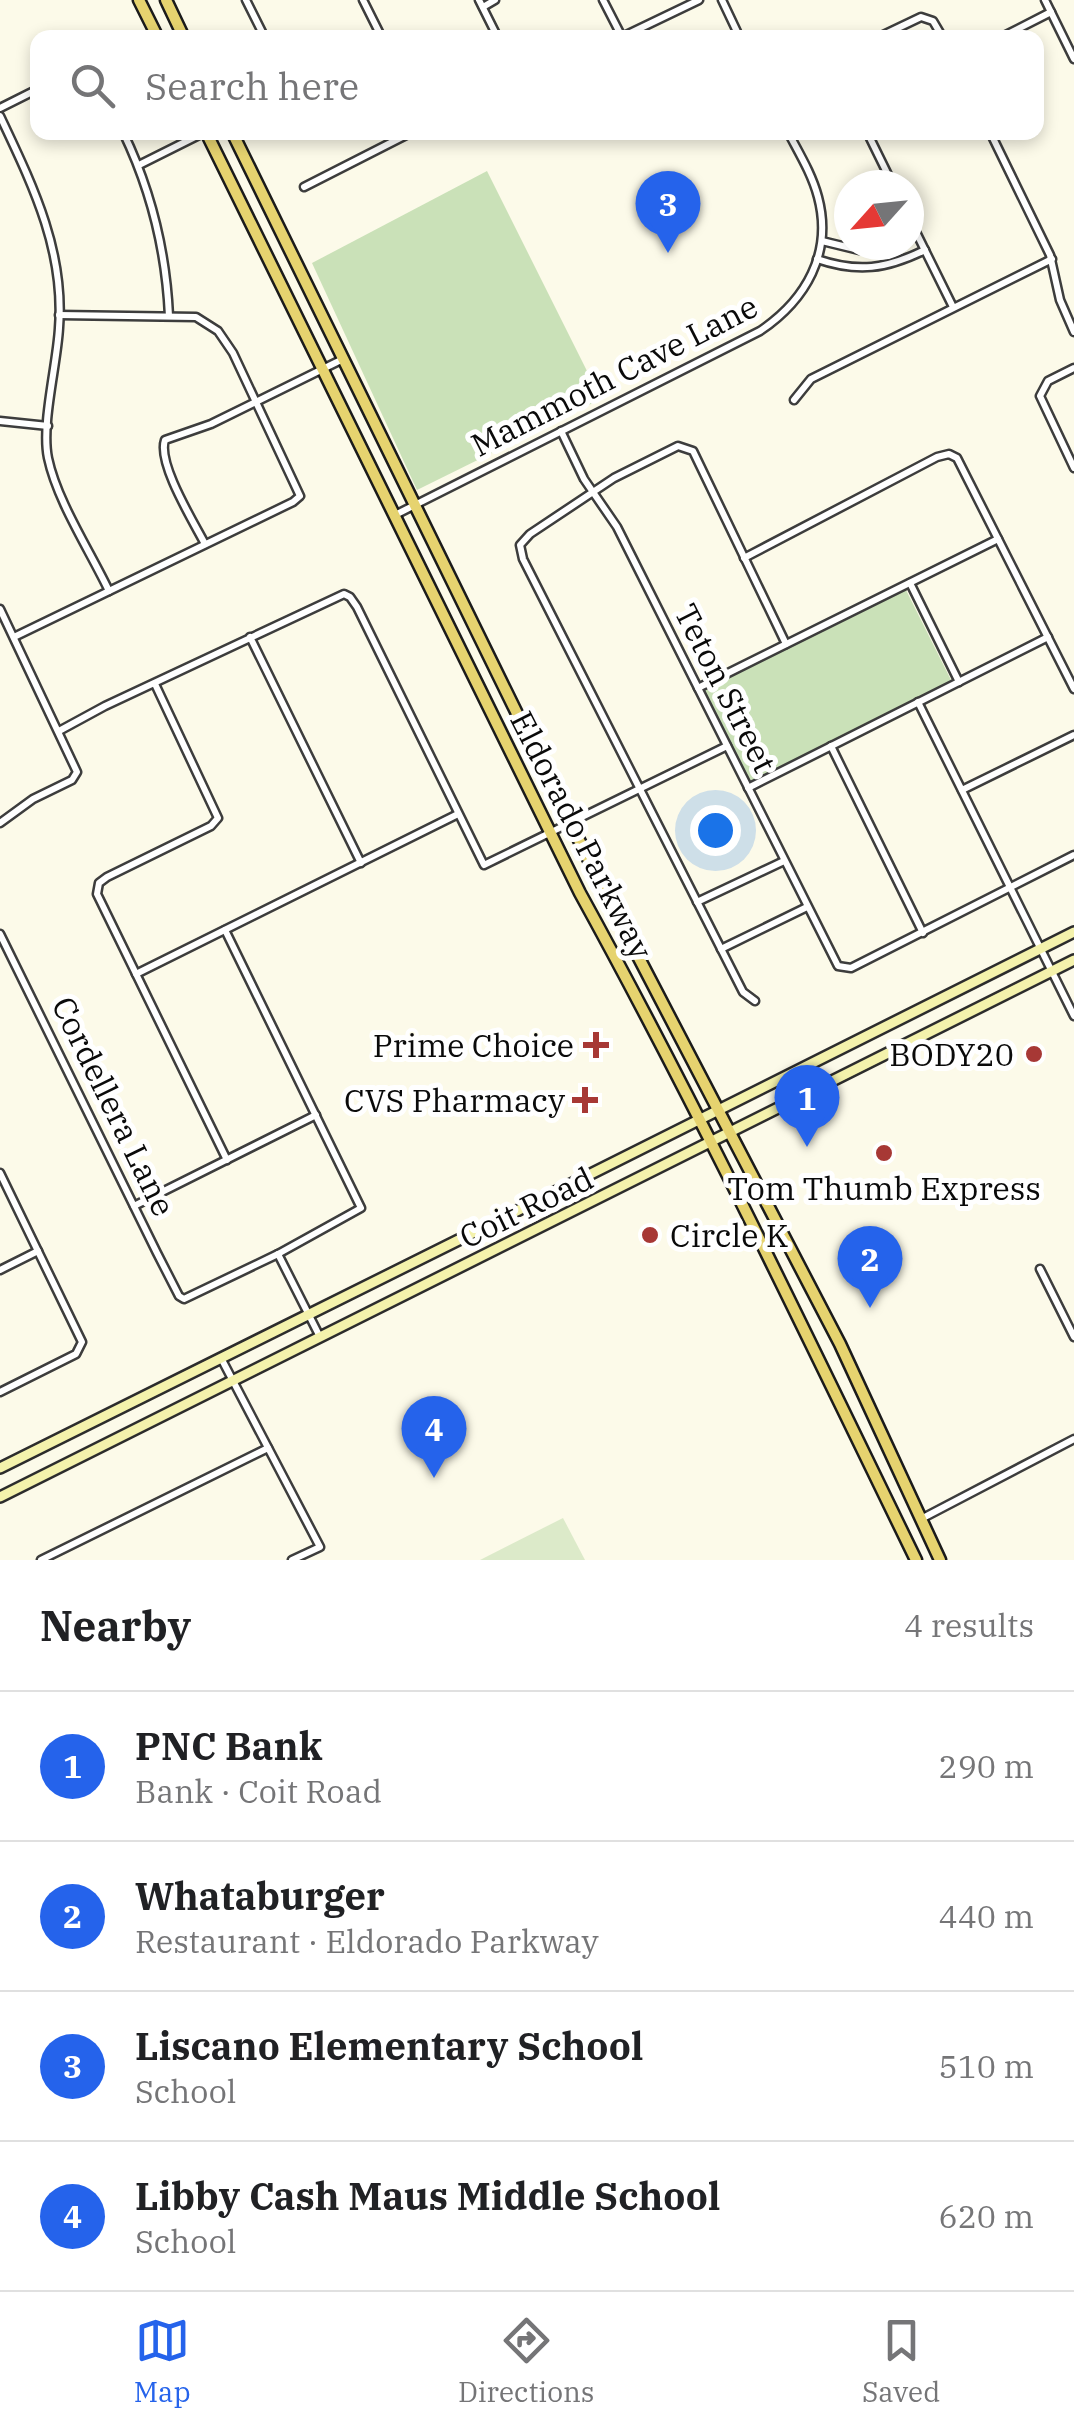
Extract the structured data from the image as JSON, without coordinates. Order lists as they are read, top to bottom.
{
  "streets": {
    "main road": ["Eldorado Parkway", "Coit Road"],
    "street": ["Mammoth Cave Lane", "Teton Street", "Cordellera Lane"]
  },
  "crossings": [
    ["Mammoth Cave Lane", "Teton Street"],
    ["Mammoth Cave Lane", "Eldorado Parkway"],
    ["Eldorado Parkway", "Coit Road"]
  ],
  "places": {
    "health": ["Prime Choice", "CVS Pharmacy"],
    "other": ["BODY20", "Tom Thumb Express", "Circle K"]
  },
  "north": "bottom left",
  "page": {
    "search": "Search here",
    "pins": [
      "3",
      "1",
      "2",
      "4"
    ],
    "heading": ["Nearby", "4 results"],
    "list": [
      {
        "mark": "1",
        "name": "PNC Bank",
        "note": "Bank · Coit Road",
        "value": "290 m"
      },
      {
        "mark": "2",
        "name": "Whataburger",
        "note": "Restaurant · Eldorado Parkway",
        "value": "440 m"
      },
      {
        "mark": "3",
        "name": "Liscano Elementary School",
        "note": "School",
        "value": "510 m"
      },
      {
        "mark": "4",
        "name": "Libby Cash Maus Middle School",
        "note": "School",
        "value": "620 m"
      }
    ],
    "nav": ["Map", "Directions", "Saved"]
  }
}
